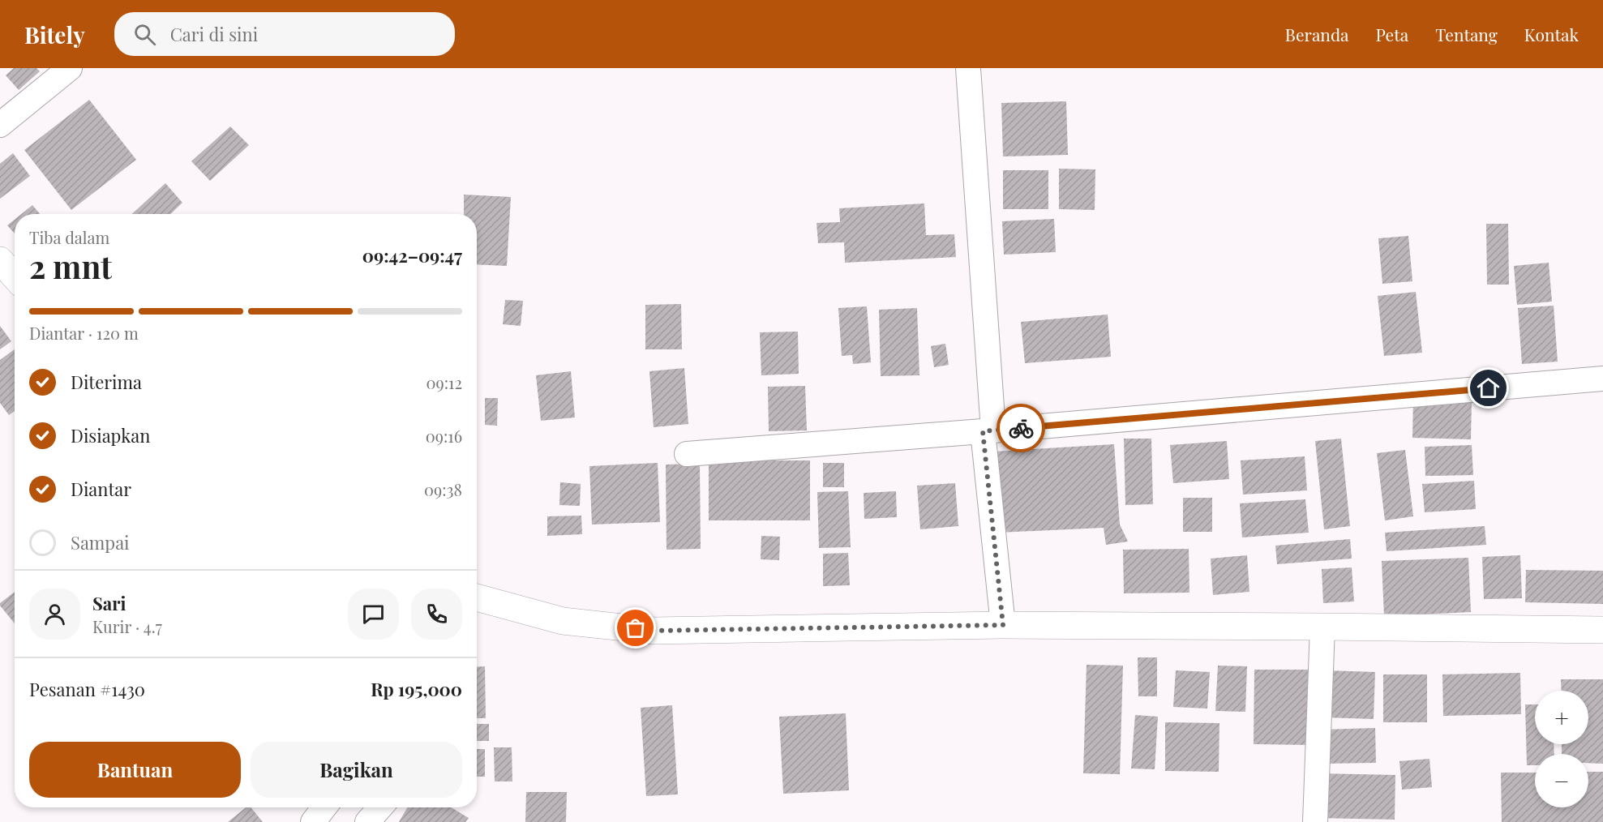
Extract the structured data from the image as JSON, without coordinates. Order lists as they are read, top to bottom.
{
  "page": {
    "header": "Bitely",
    "search": "Cari di sini",
    "nav": [
      "Beranda",
      "Peta",
      "Tentang",
      "Kontak"
    ],
    "heading": ["2 mnt", "Tiba dalam", "09:42–09:47"],
    "panel": [
      "Sari",
      "Kurir · 4.7",
      "Pesanan #1430",
      "Rp 195,000"
    ],
    "bar": "Diantar · 120 m",
    "list": [
      ["Diterima", "09:12"],
      ["Disiapkan", "09:16"],
      ["Diantar", "09:38"],
      "Sampai"
    ],
    "map_buttons": ["+", "−"],
    "buttons": ["Bantuan", "Bagikan"]
  }
}
